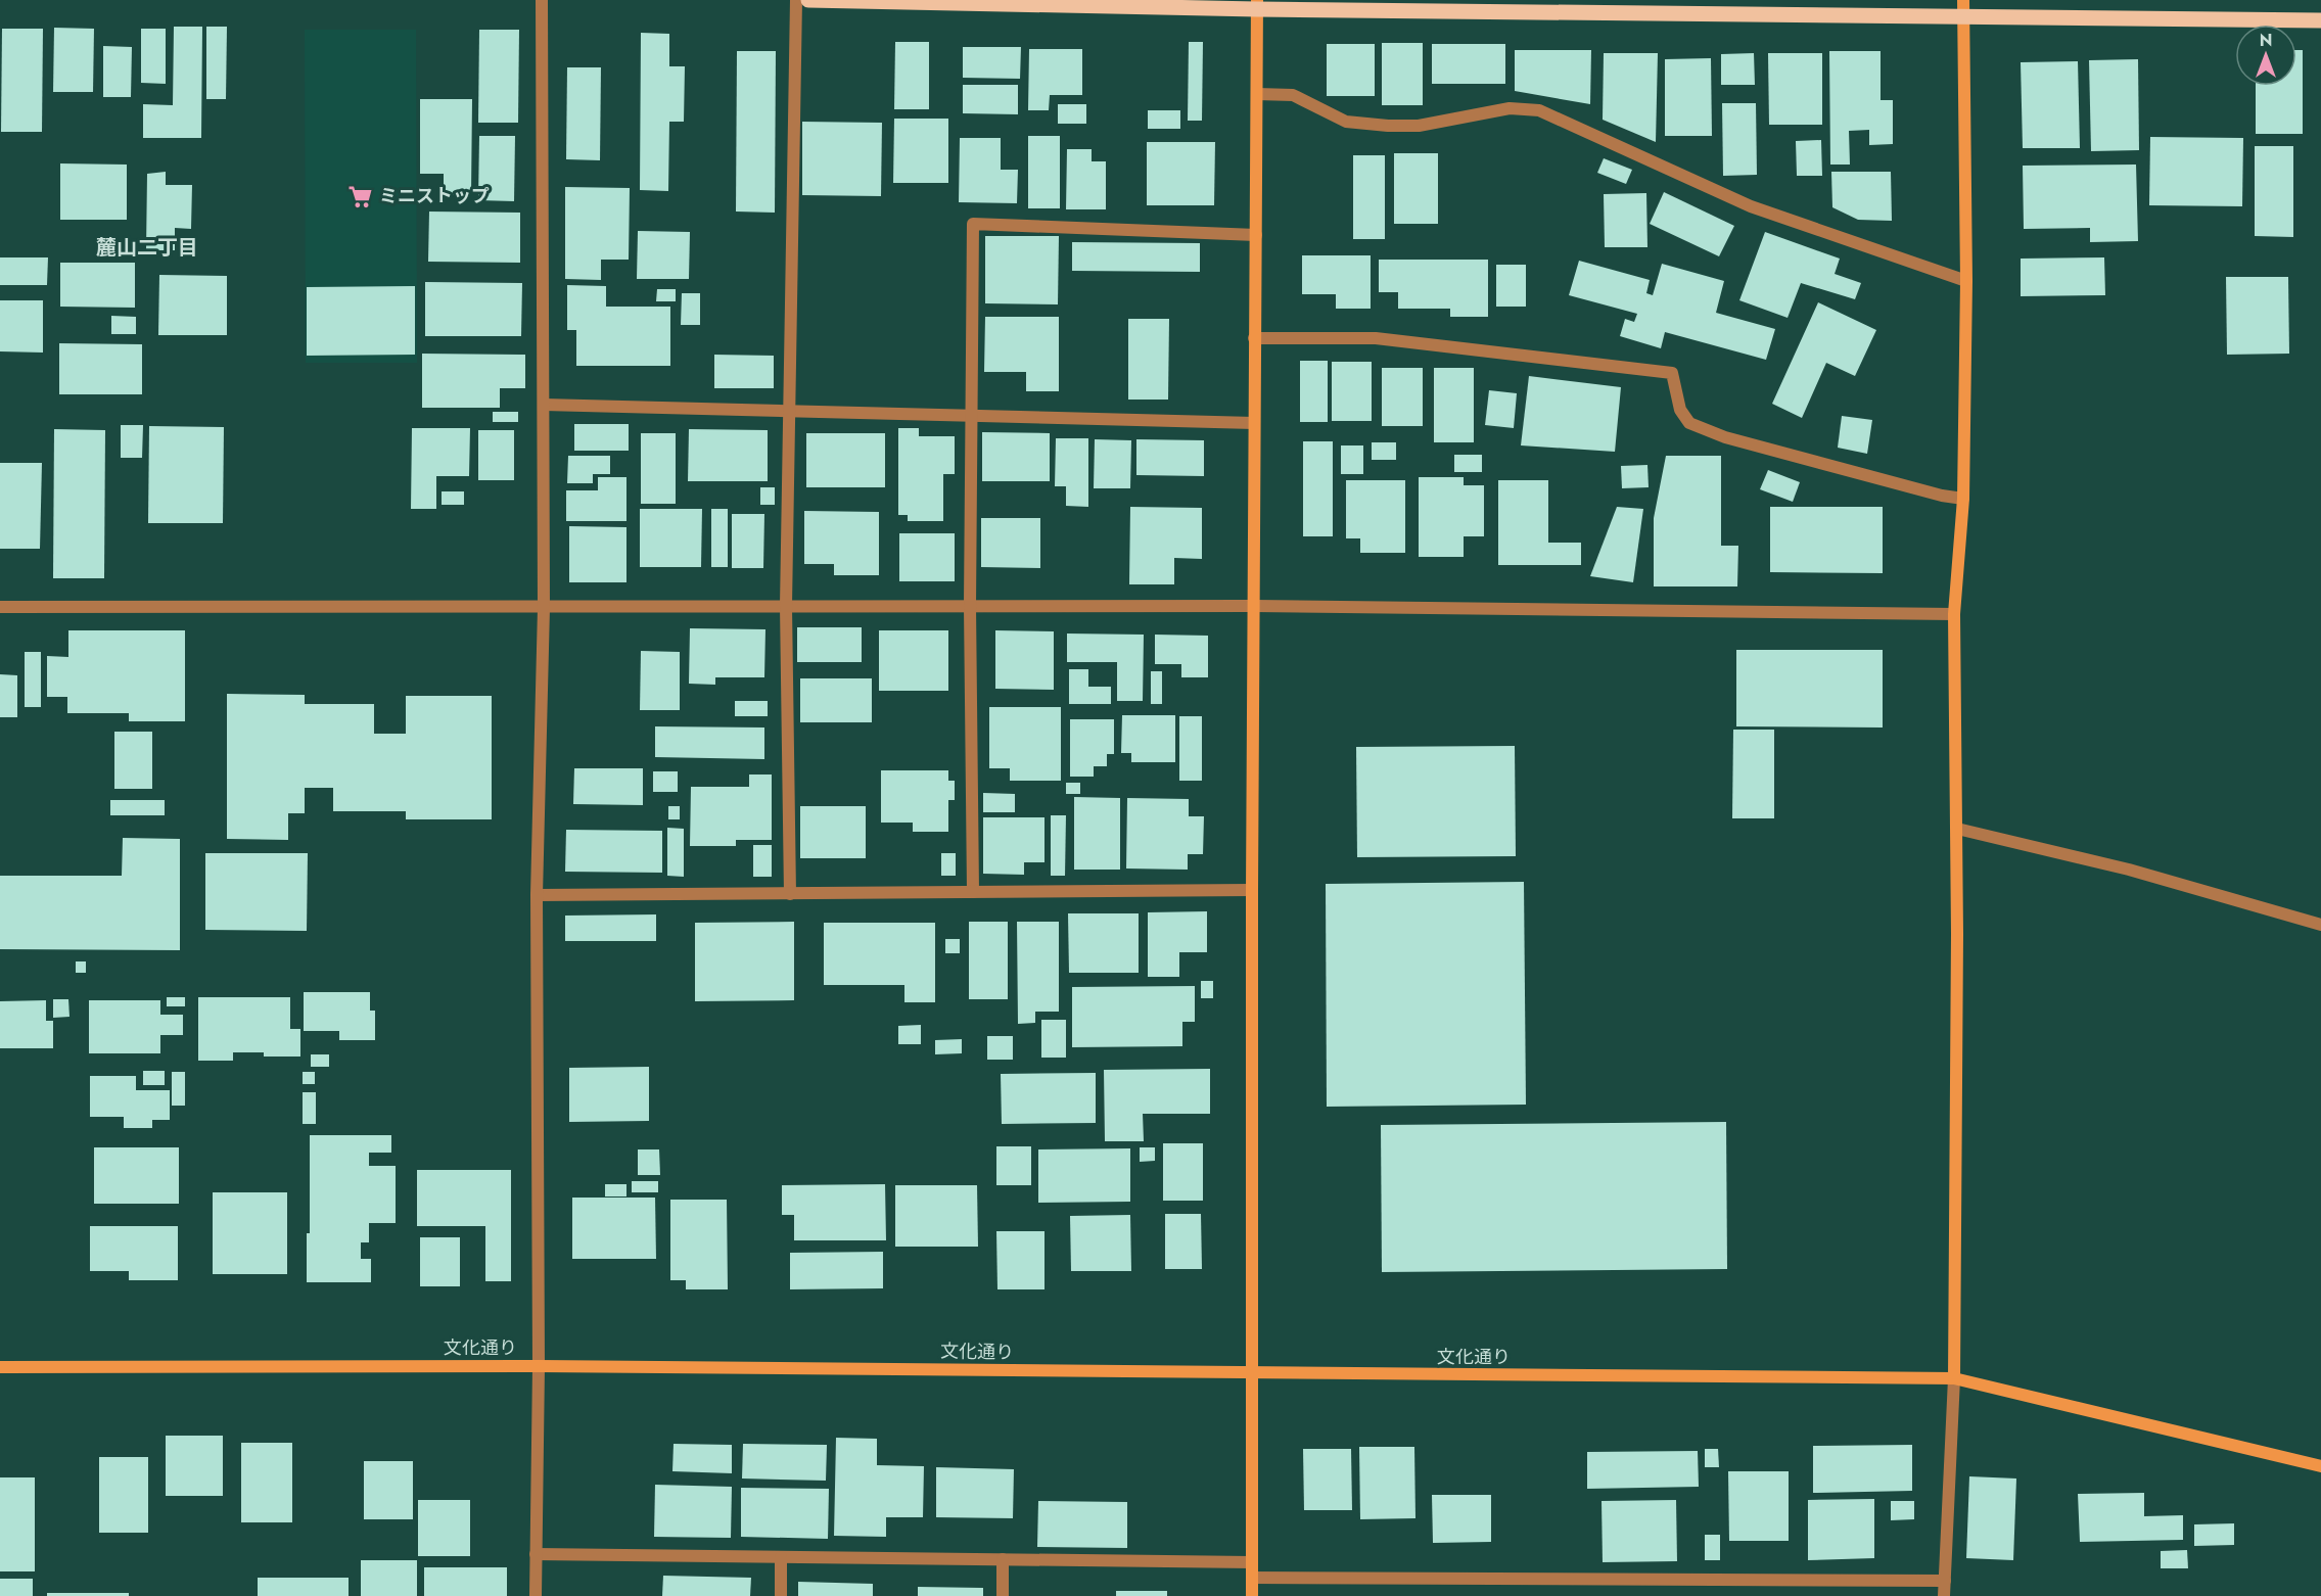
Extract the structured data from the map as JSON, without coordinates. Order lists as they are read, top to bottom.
{
  "streets": {
    "street": ["文化通り"]
  },
  "districts": ["麓山二丁目"],
  "places": {
    "supermarket": ["ミニストップ"]
  },
  "north": "top"
}
